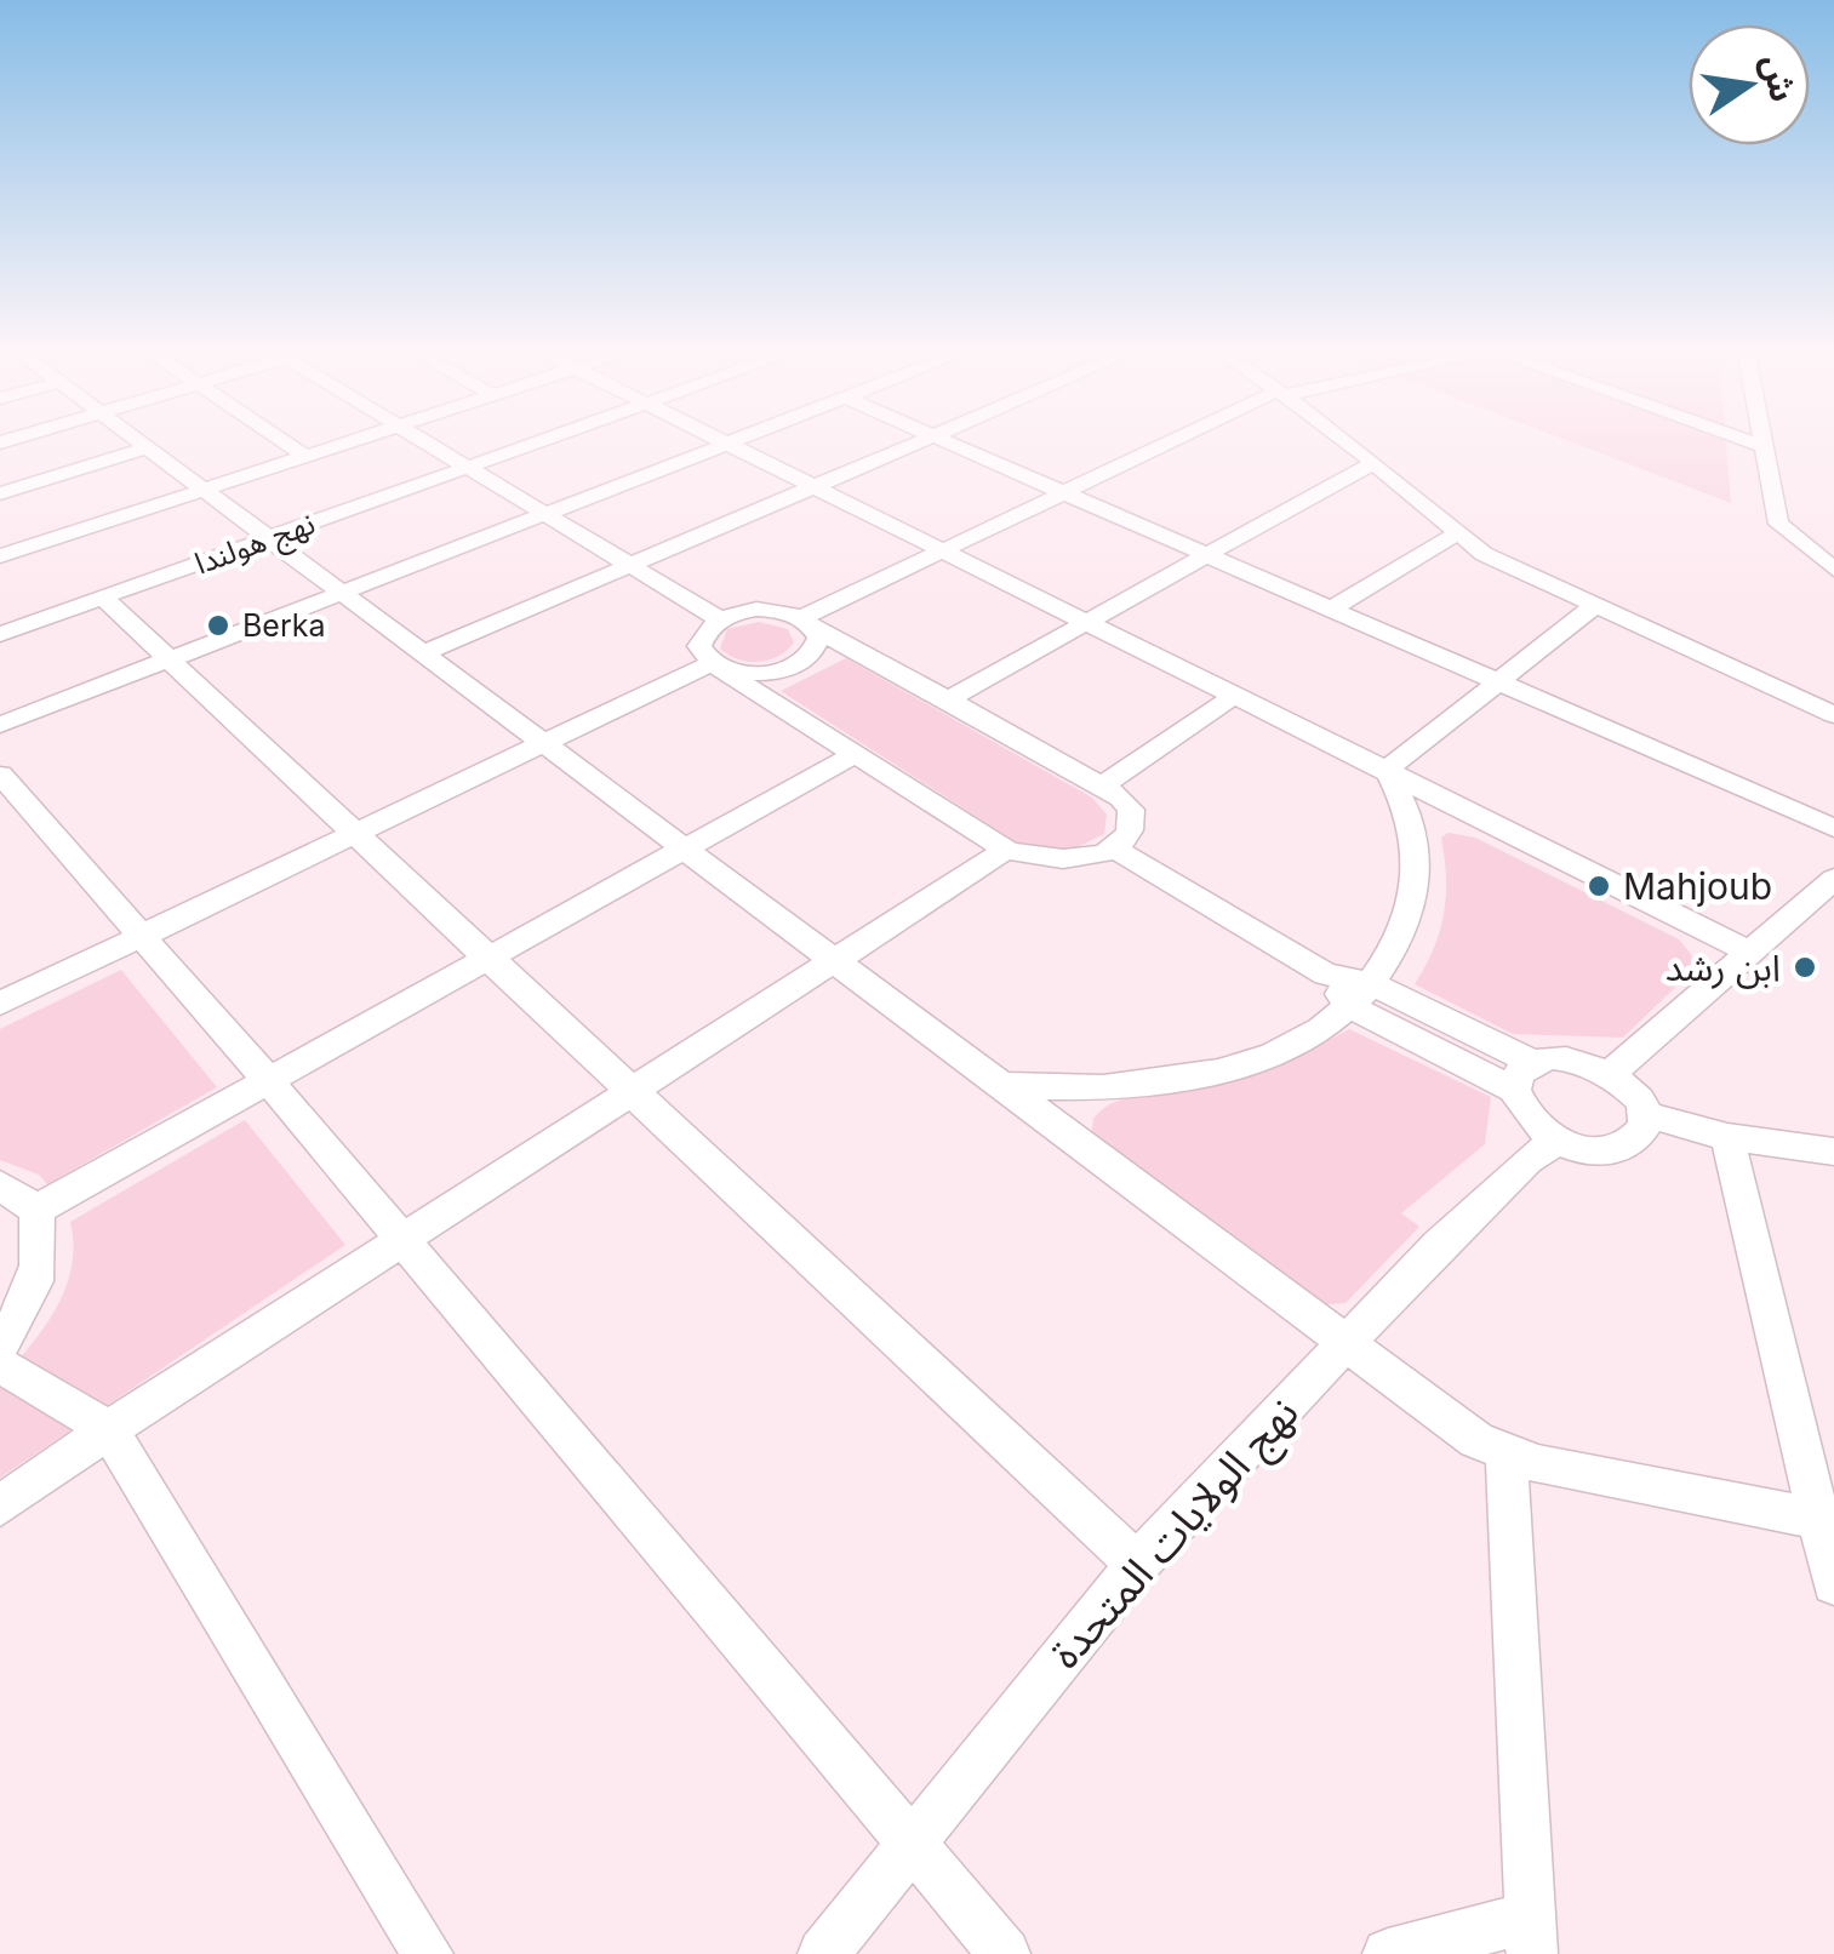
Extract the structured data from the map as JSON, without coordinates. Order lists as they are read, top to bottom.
{
  "streets": {
    "street": ["نهج هولندا", "نهج الولايات المتحدة"]
  },
  "places": ["Berka", "Mahjoub", "ابن رشد"],
  "north": "right"
}
